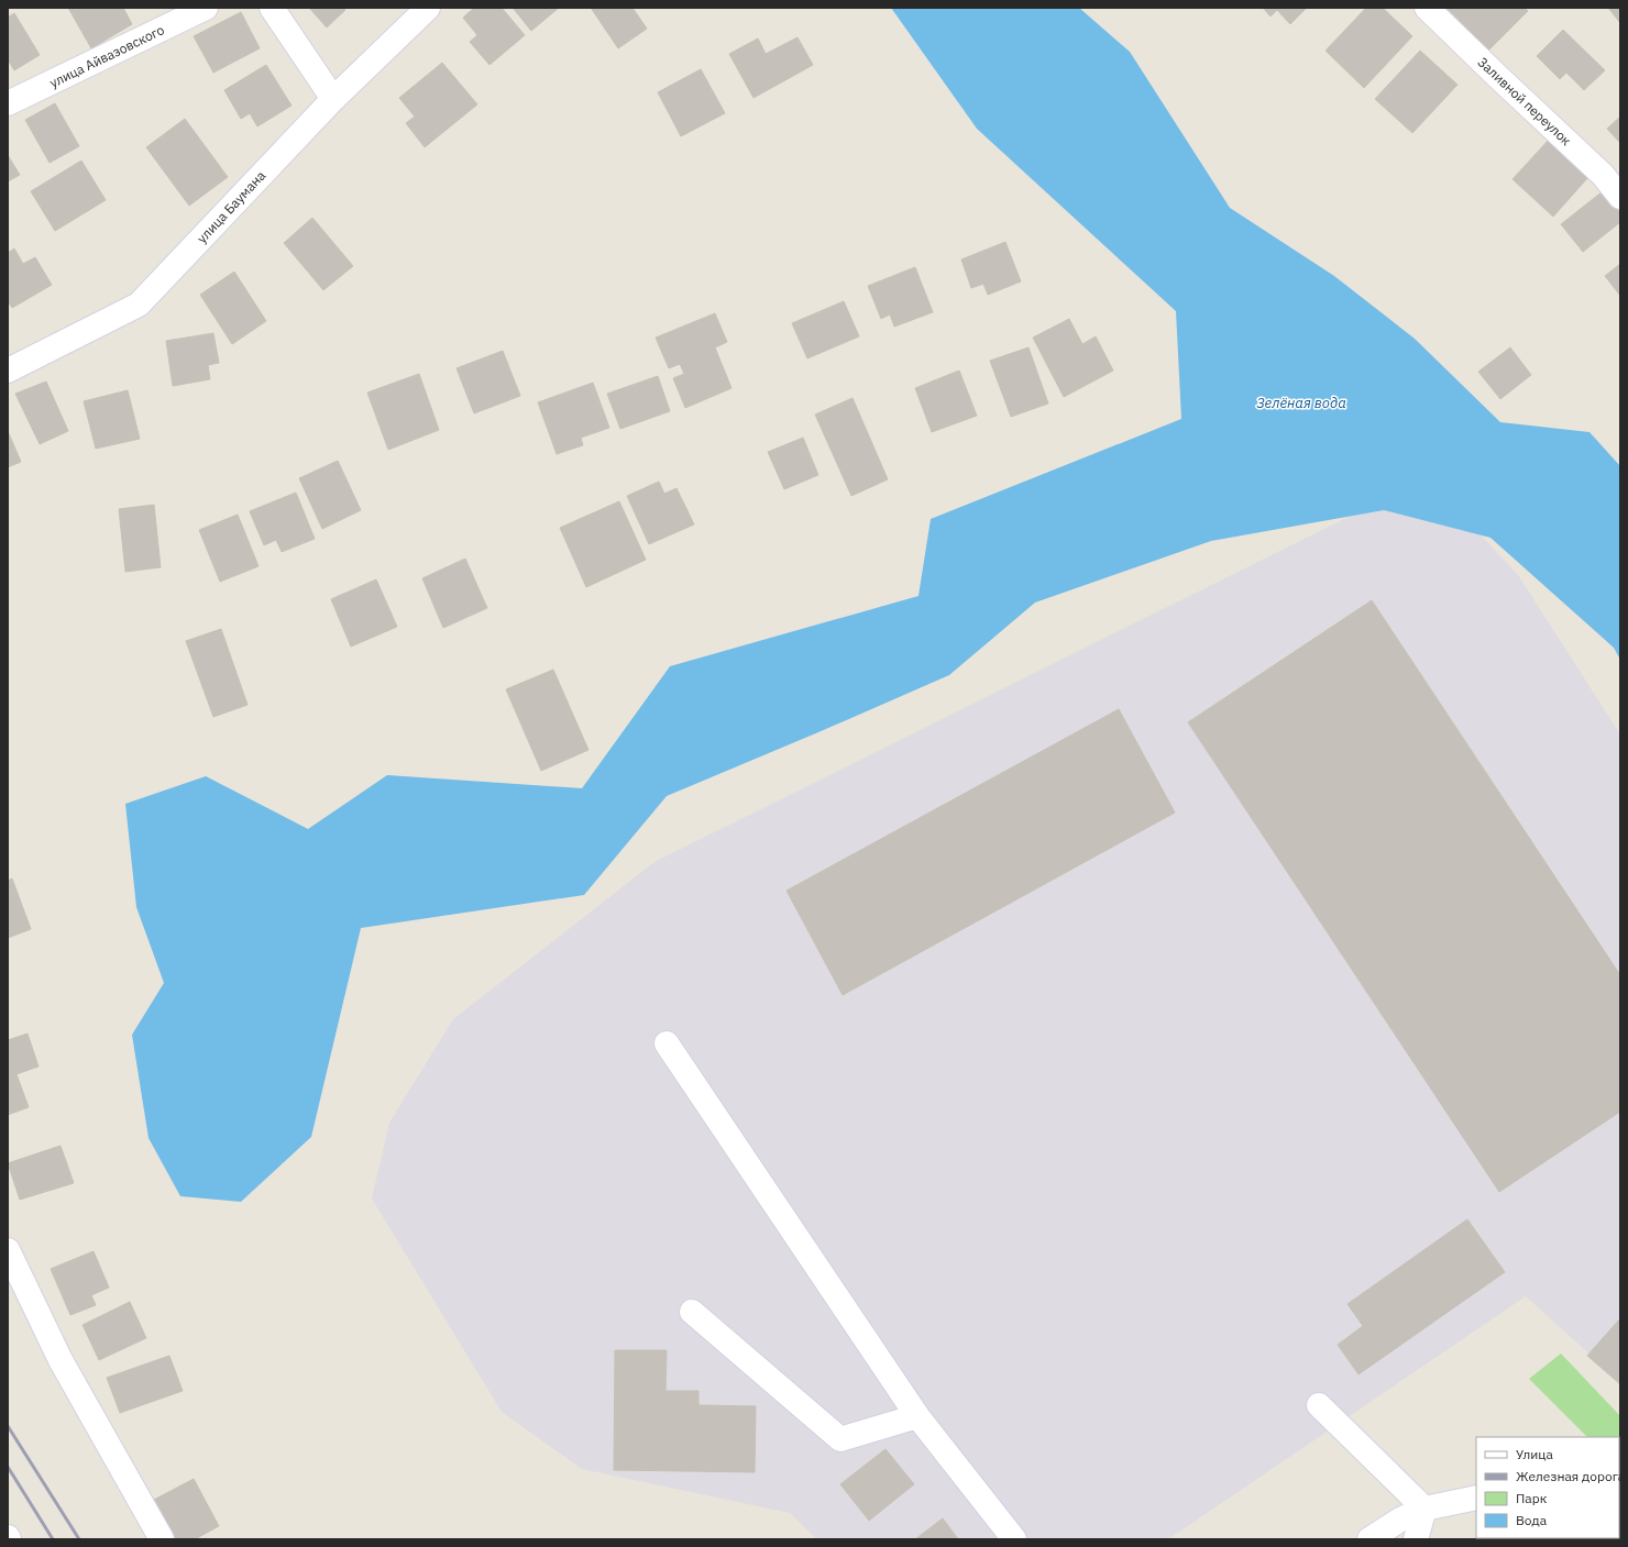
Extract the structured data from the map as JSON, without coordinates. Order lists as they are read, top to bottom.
{
  "streets": {
    "street": ["улица Айвазовского", "Заливной переулок", "улица Баумана"]
  },
  "water": ["Зелёная вода"],
  "legend": [
    "Улица",
    "Железная дорога",
    "Парк",
    "Вода"
  ]
}
